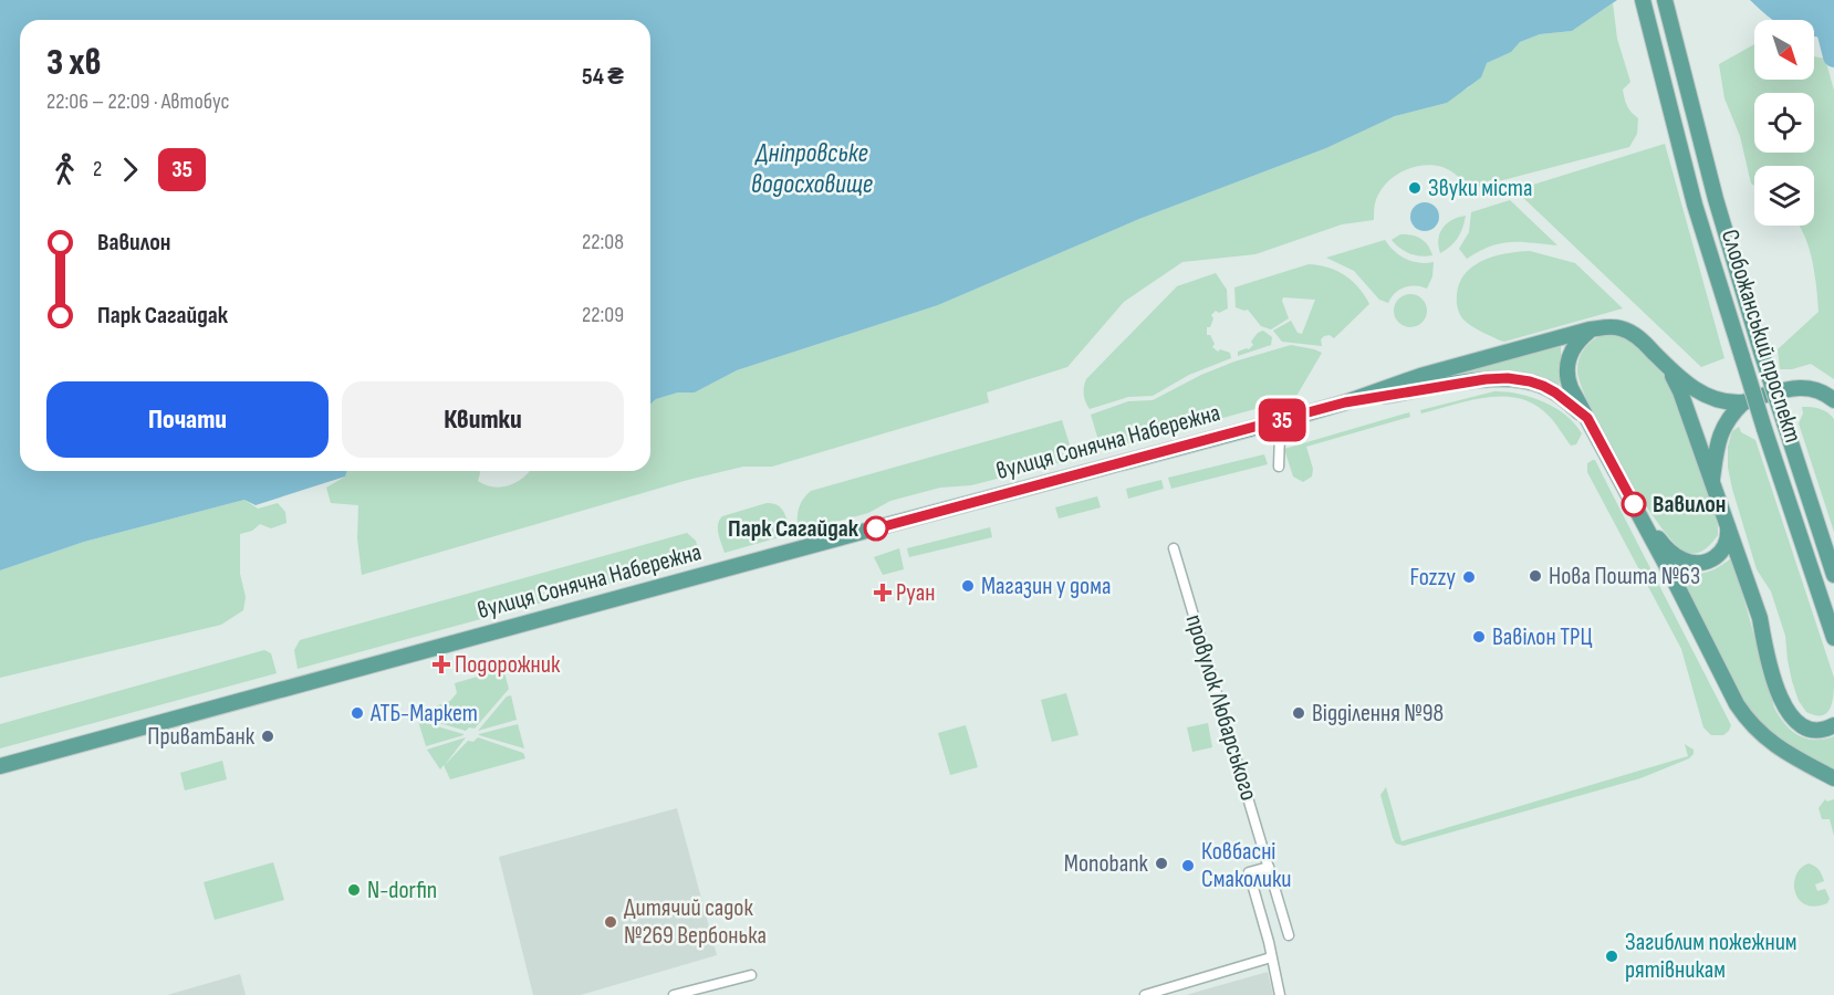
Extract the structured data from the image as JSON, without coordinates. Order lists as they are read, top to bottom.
{
  "streets": {
    "main road": ["Слобожанський проспект", "вулиця Сонячна Набережна"],
    "street": ["провулок Любарського"]
  },
  "water": ["Дніпровське водосховище"],
  "places": {
    "other": [
      "Звуки міста",
      "Вавилон",
      "Парк Сагайдак",
      "Нова Пошта №63",
      "Fozzy",
      "Магазин у дома",
      "Вавілон ТРЦ",
      "АТБ-Маркет",
      "Відділення №98",
      "ПриватБанк",
      "Monobank",
      "Ковбасні Смаколики",
      "N-dorfin",
      "Дитячий садок №269 Вербонька",
      "Загиблим пожежним рятiвникам"
    ],
    "health": ["Руан", "Подорожник"]
  },
  "lines": ["bus line 35"],
  "north": "bottom right",
  "page": {
    "on_map": "35",
    "heading": ["3 хв", "22:06 – 22:09 · Автобус", "54 ₴"],
    "legs": ["2", "35"],
    "list": [
      {
        "name": "Вавилон",
        "value": "22:08"
      },
      {
        "name": "Парк Сагайдак",
        "value": "22:09"
      }
    ],
    "buttons": ["Почати", "Квитки"]
  }
}
